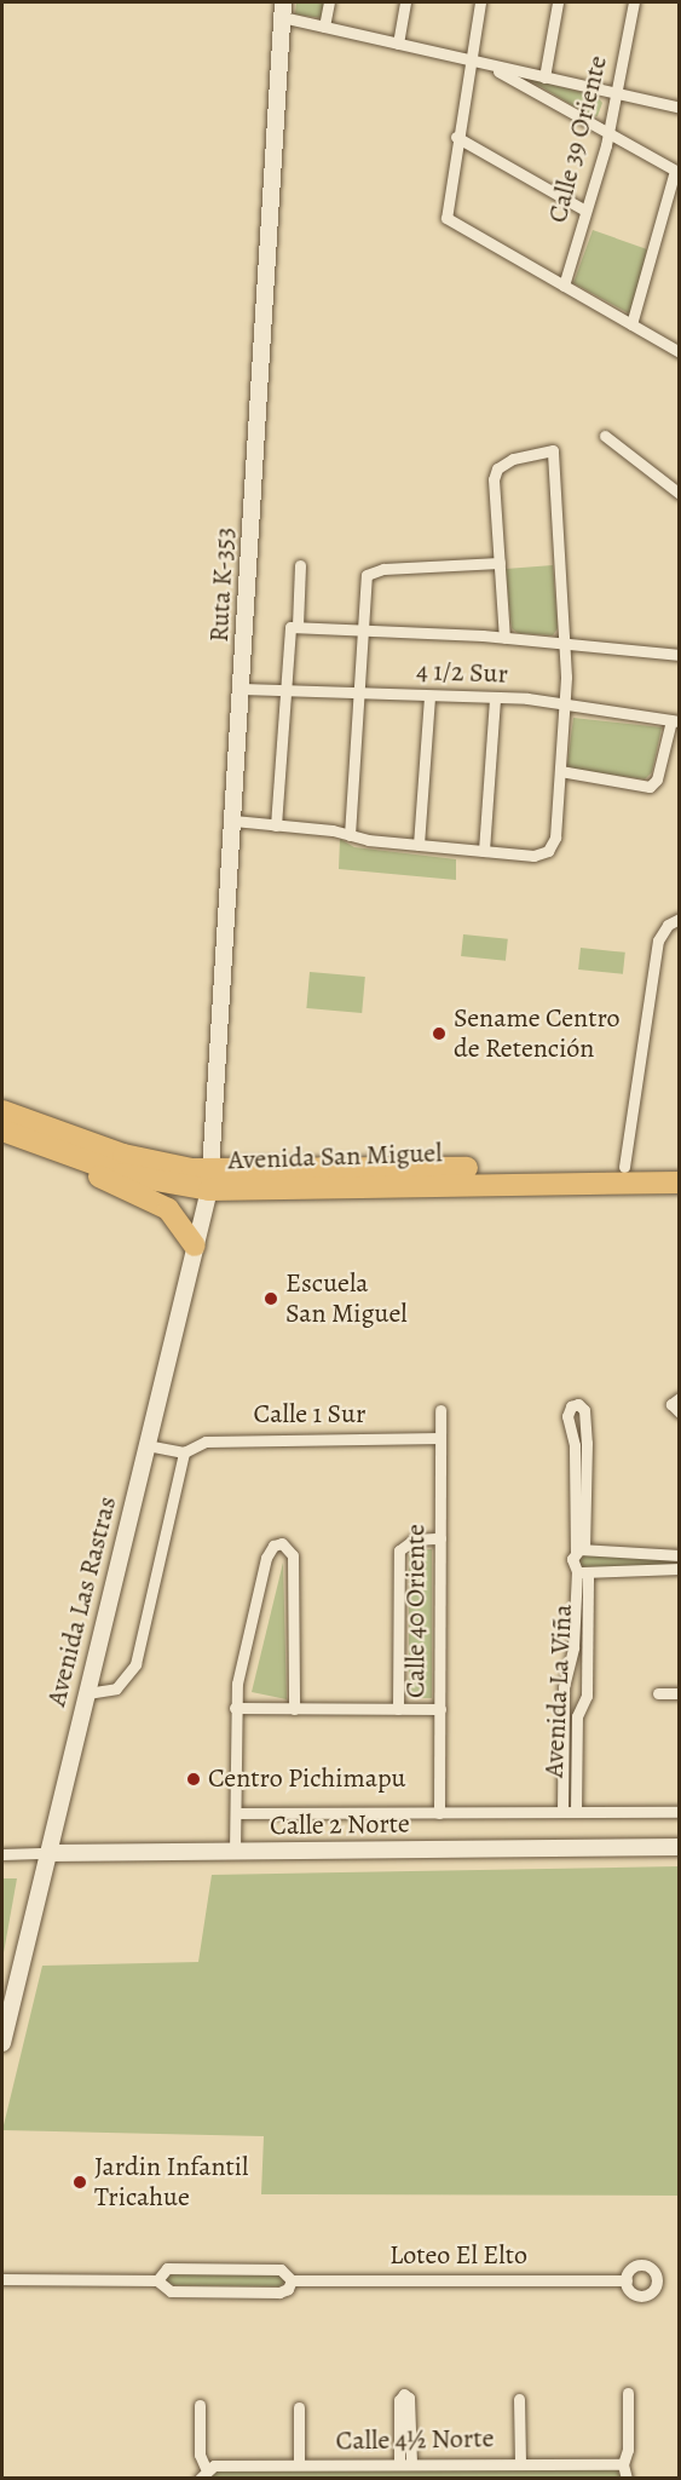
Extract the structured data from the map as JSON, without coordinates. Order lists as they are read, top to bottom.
{
  "streets": {
    "highway": ["Avenida San Miguel"],
    "street": [
      "Calle 39 Oriente",
      "Ruta K-353",
      "4 1/2 Sur",
      "Calle 1 Sur",
      "Avenida Las Rastras",
      "Calle 40 Oriente",
      "Avenida La Viña",
      "Calle 2 Norte",
      "Loteo El Elto",
      "Calle 4½ Norte"
    ]
  },
  "crossings": [
    ["Ruta K-353", "4 1/2 Sur"],
    ["Ruta K-353", "Avenida San Miguel"],
    ["Ruta K-353", "Avenida Las Rastras"],
    ["Avenida San Miguel", "Avenida Las Rastras"],
    ["Calle 1 Sur", "Calle 40 Oriente"],
    ["Avenida Las Rastras", "Calle 2 Norte"],
    ["Calle 40 Oriente", "Calle 2 Norte"],
    ["Avenida La Viña", "Calle 2 Norte"]
  ],
  "places": [
    "Sename Centro de Retención",
    "Escuela San Miguel",
    "Centro Pichimapu",
    "Jardin Infantil Tricahue"
  ]
}
